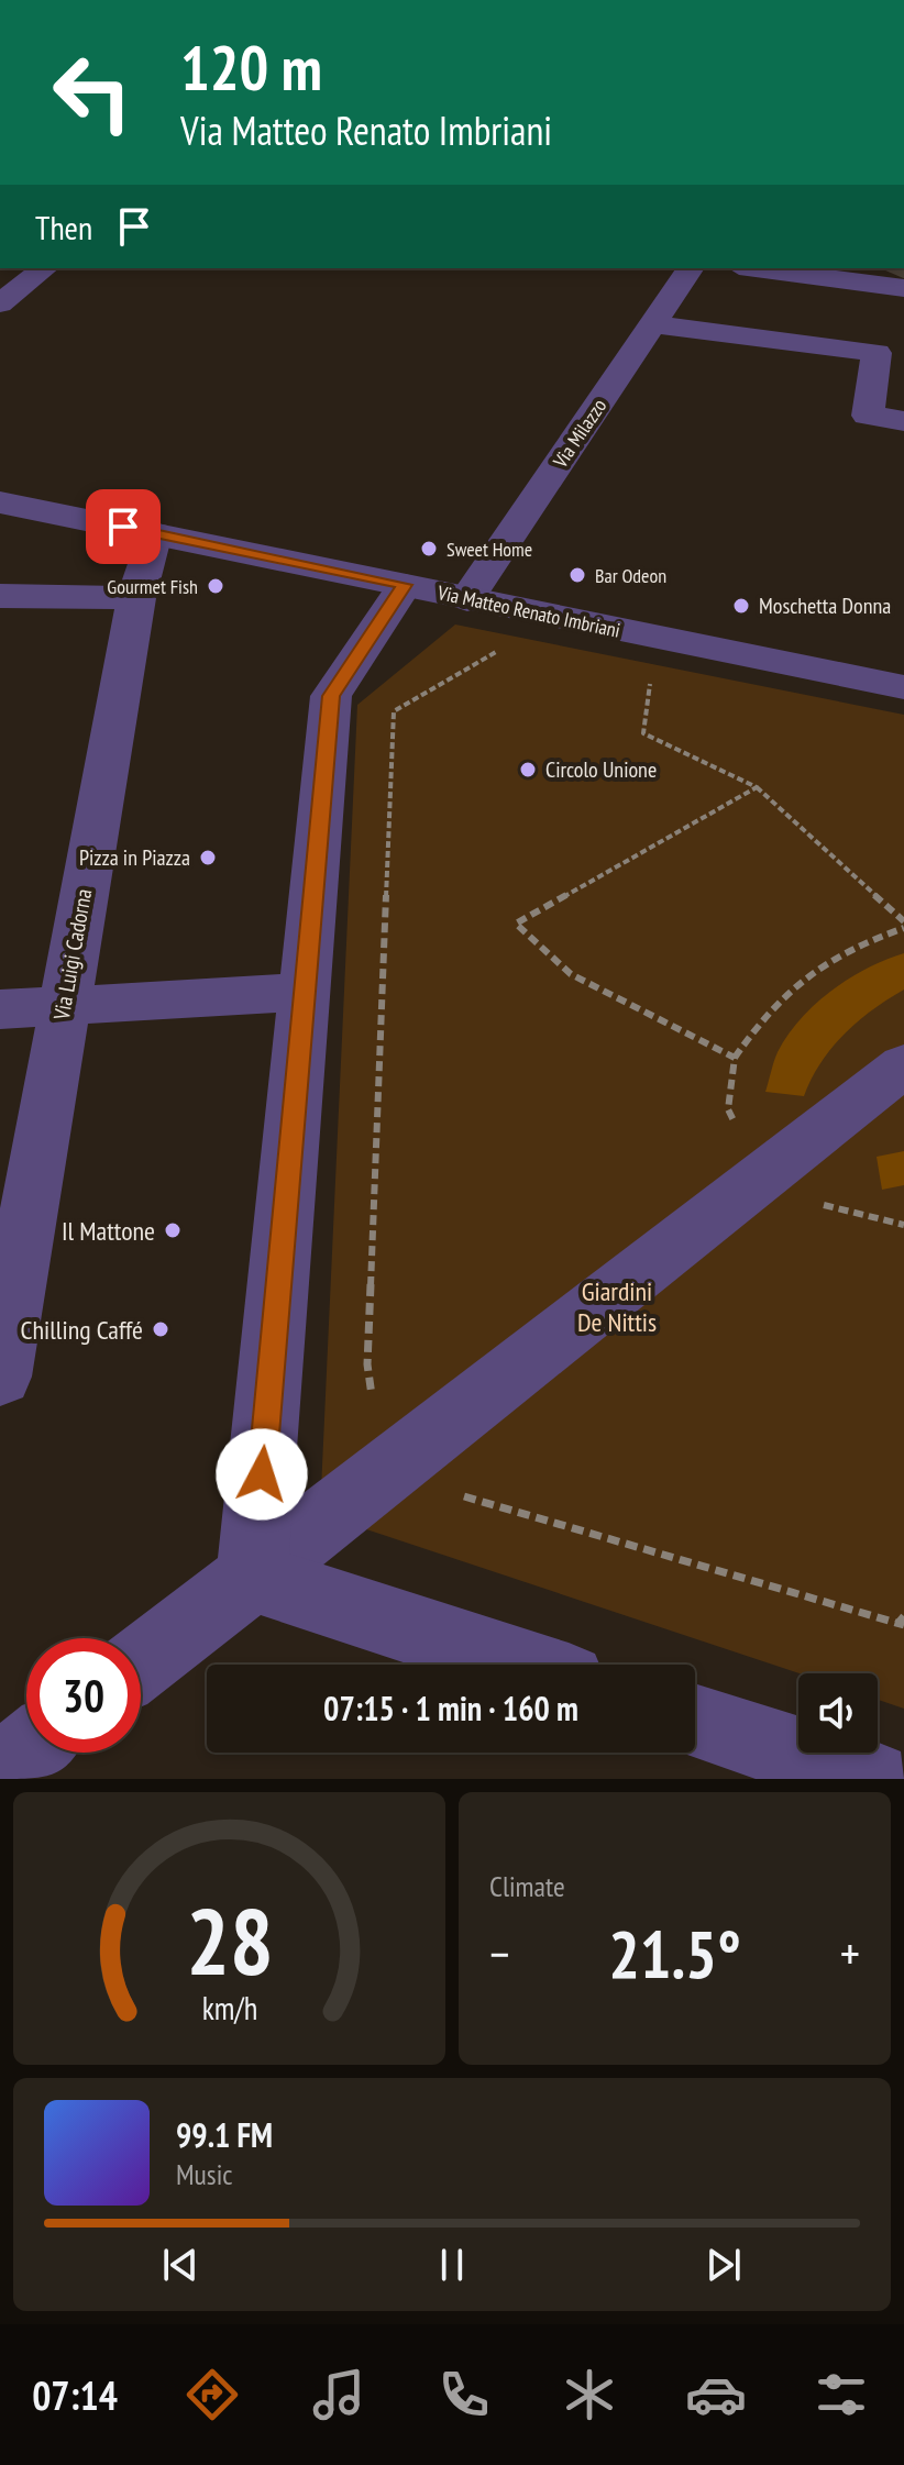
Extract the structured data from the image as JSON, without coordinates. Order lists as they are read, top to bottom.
{
  "streets": {
    "street": ["Via Milazzo", "Via Matteo Renato Imbriani", "Via Luigi Cadorna"]
  },
  "crossings": [
    ["Via Milazzo", "Via Matteo Renato Imbriani"],
    ["Via Matteo Renato Imbriani", "Via Luigi Cadorna"]
  ],
  "parks": ["Giardini De Nittis"],
  "places": [
    "Sweet Home",
    "Bar Odeon",
    "Gourmet Fish",
    "Moschetta Donna",
    "Circolo Unione",
    "Pizza in Piazza",
    "Il Mattone",
    "Chilling Caffé"
  ],
  "page": {
    "turn": ["120 m", "Via Matteo Renato Imbriani"],
    "then": "Then",
    "limit": "30",
    "trip": "07:15 · 1 min · 160 m",
    "tile": "Climate",
    "heat": ["−", "21.5°", "+"],
    "song": ["99.1 FM", "Music"],
    "tabs": "07:14",
    "gauge": ["28", "km/h"]
  }
}
